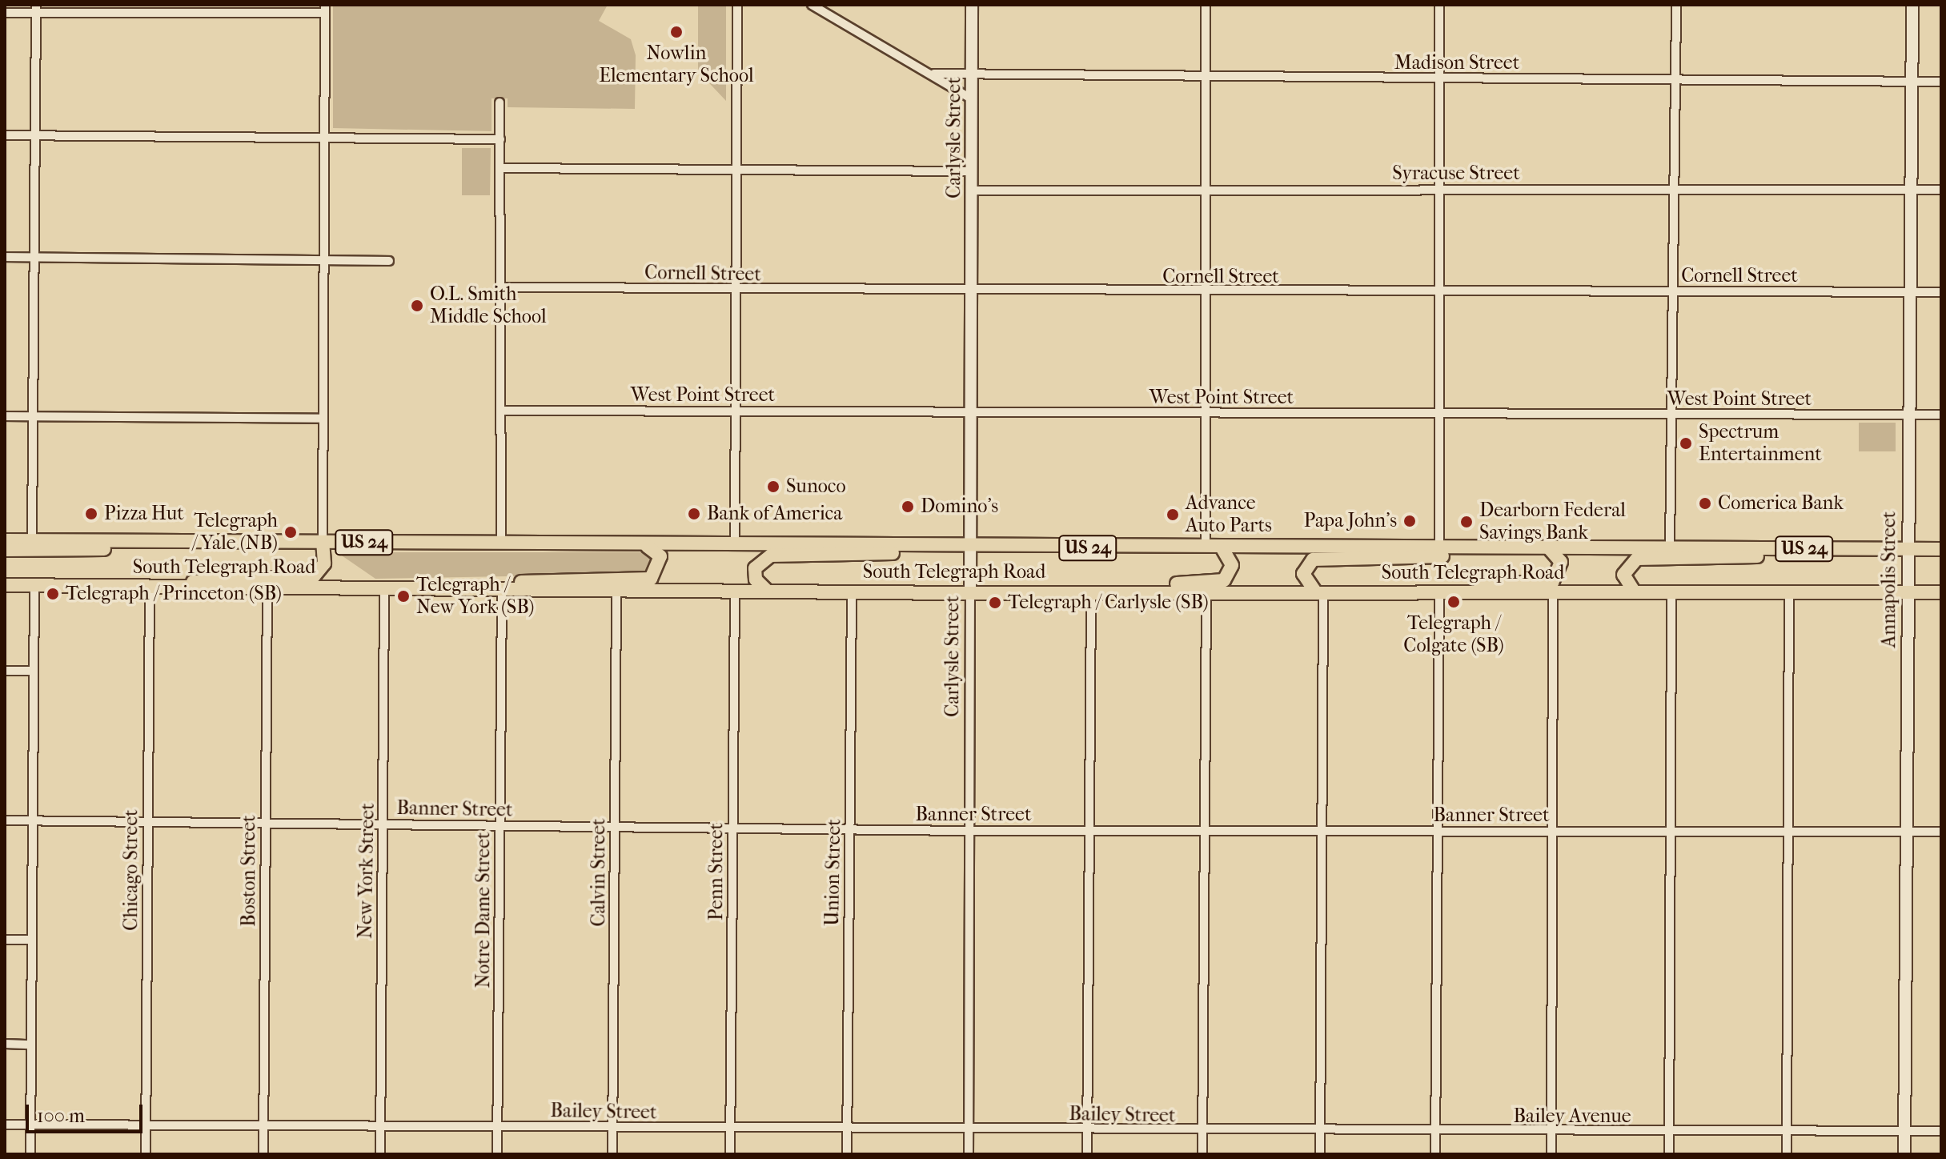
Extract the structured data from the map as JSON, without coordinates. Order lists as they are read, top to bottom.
{
  "streets": {
    "main road": ["US 24", "South Telegraph Road"],
    "street": [
      "Madison Street",
      "Carlysle Street",
      "Syracuse Street",
      "Cornell Street",
      "West Point Street",
      "Annapolis Street",
      "Banner Street",
      "Chicago Street",
      "Boston Street",
      "New York Street",
      "Penn Street",
      "Calvin Street",
      "Union Street",
      "Notre Dame Street",
      "Bailey Street",
      "Bailey Avenue"
    ]
  },
  "crossings": [
    ["Madison Street", "Carlysle Street"],
    ["Madison Street", "Annapolis Street"],
    ["Carlysle Street", "Syracuse Street"],
    ["Carlysle Street", "Cornell Street"],
    ["Carlysle Street", "West Point Street"],
    ["Carlysle Street", "South Telegraph Road"],
    ["Carlysle Street", "Banner Street"],
    ["Carlysle Street", "Bailey Street"],
    ["Syracuse Street", "Annapolis Street"],
    ["Cornell Street", "Annapolis Street"],
    ["West Point Street", "Annapolis Street"],
    ["South Telegraph Road", "Annapolis Street"],
    ["South Telegraph Road", "Chicago Street"],
    ["South Telegraph Road", "Boston Street"],
    ["South Telegraph Road", "New York Street"],
    ["South Telegraph Road", "Penn Street"],
    ["South Telegraph Road", "Calvin Street"],
    ["South Telegraph Road", "Union Street"],
    ["South Telegraph Road", "Notre Dame Street"],
    ["Annapolis Street", "Banner Street"],
    ["Annapolis Street", "Bailey Avenue"],
    ["Banner Street", "Chicago Street"],
    ["Banner Street", "Boston Street"],
    ["Banner Street", "New York Street"],
    ["Banner Street", "Penn Street"],
    ["Banner Street", "Calvin Street"],
    ["Banner Street", "Union Street"],
    ["Banner Street", "Notre Dame Street"],
    ["Chicago Street", "Bailey Street"],
    ["Boston Street", "Bailey Street"],
    ["New York Street", "Bailey Street"],
    ["Penn Street", "Bailey Street"],
    ["Calvin Street", "Bailey Street"],
    ["Union Street", "Bailey Street"],
    ["Notre Dame Street", "Bailey Street"],
    ["Bailey Street", "Bailey Avenue"]
  ],
  "places": [
    "Nowlin Elementary School",
    "O.L. Smith Middle School",
    "Spectrum Entertainment",
    "Sunoco",
    "Comerica Bank",
    "Domino's",
    "Pizza Hut",
    "Bank of America",
    "Advance Auto Parts",
    "Papa John's",
    "Dearborn Federal Savings Bank",
    "Telegraph / Yale (NB)",
    "Telegraph / Princeton (SB)",
    "Telegraph / New York (SB)",
    "Telegraph / Colgate (SB)",
    "Telegraph / Carlysle (SB)"
  ],
  "scale_bar": "100 m"
}
